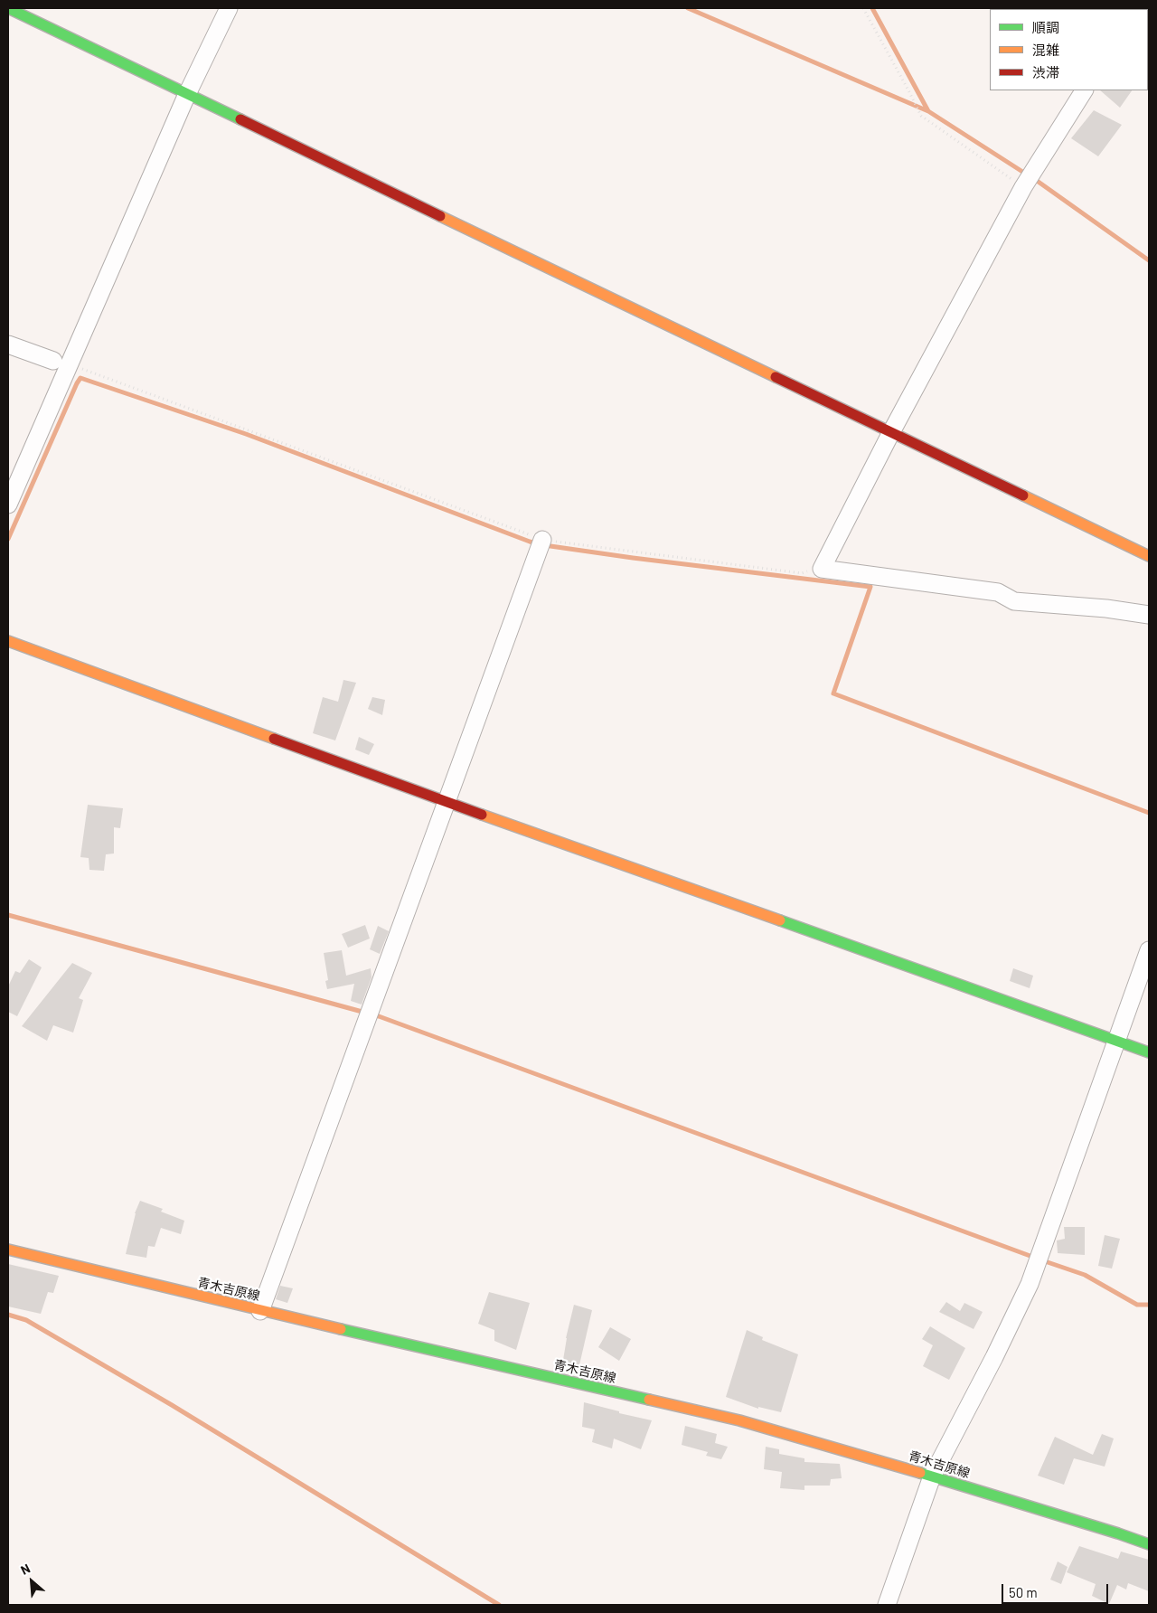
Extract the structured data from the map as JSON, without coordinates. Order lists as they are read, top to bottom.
{
  "streets": {
    "street": ["青木吉原線"]
  },
  "legend": ["順調", "混雑", "渋滞"],
  "scale_bar": "50 m",
  "north": "top left"
}
